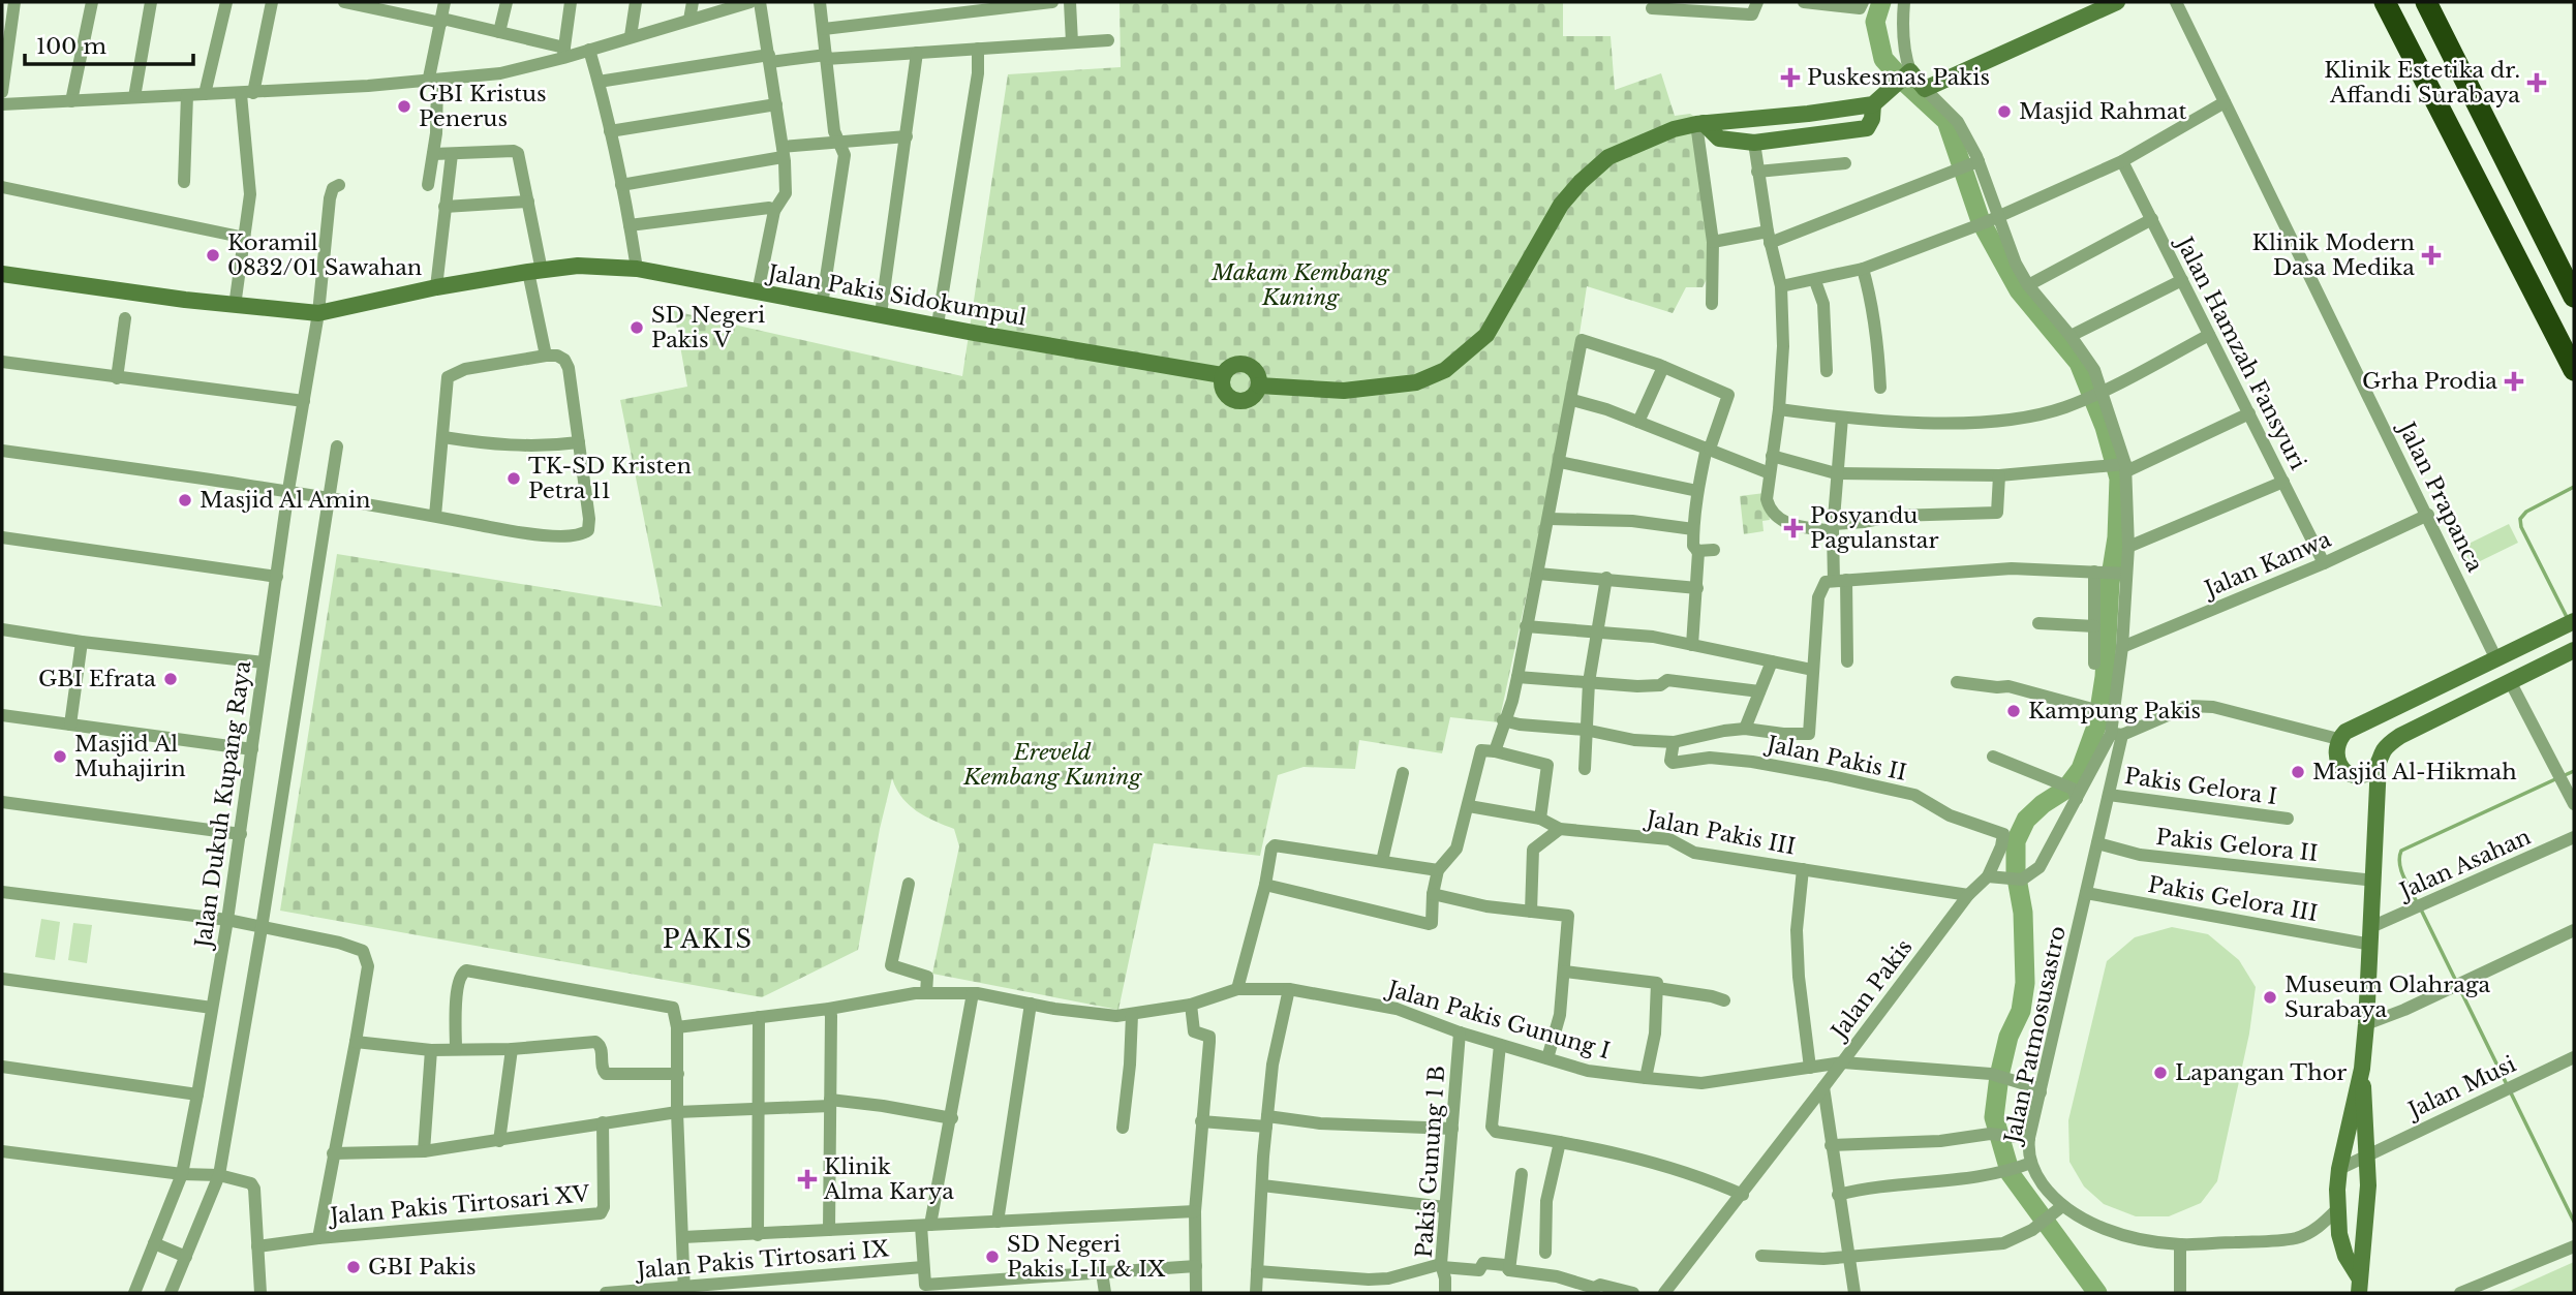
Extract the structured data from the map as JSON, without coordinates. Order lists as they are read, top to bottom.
{
  "streets": {
    "street": [
      "Jalan Pakis Sidokumpul",
      "Jalan Hamzah Fansyuri",
      "Jalan Prapanca",
      "Jalan Kanwa",
      "Jalan Pakis II",
      "Pakis Gelora I",
      "Jalan Dukuh Kupang Raya",
      "Jalan Pakis III",
      "Pakis Gelora II",
      "Jalan Asahan",
      "Pakis Gelora III",
      "Jalan Pakis",
      "Jalan Pakis Gunung I",
      "Jalan Patmosusastro",
      "Jalan Musi",
      "Pakis Gunung 1 B",
      "Jalan Pakis Tirtosari XV",
      "Jalan Pakis Tirtosari IX"
    ]
  },
  "crossings": [
    ["Jalan Pakis Sidokumpul", "Jalan Dukuh Kupang Raya"],
    ["Jalan Hamzah Fansyuri", "Jalan Kanwa"],
    ["Jalan Prapanca", "Jalan Kanwa"],
    ["Jalan Kanwa", "Jalan Patmosusastro"],
    ["Jalan Pakis II", "Jalan Pakis"],
    ["Pakis Gelora I", "Jalan Patmosusastro"],
    ["Jalan Pakis III", "Jalan Pakis"],
    ["Pakis Gelora II", "Jalan Patmosusastro"],
    ["Pakis Gelora III", "Jalan Patmosusastro"],
    ["Jalan Pakis", "Jalan Pakis Gunung I"],
    ["Jalan Pakis Gunung I", "Jalan Patmosusastro"],
    ["Jalan Pakis Gunung I", "Pakis Gunung 1 B"]
  ],
  "districts": ["PAKIS"],
  "parks": ["Makam Kembang Kuning", "Ereveld Kembang Kuning"],
  "places": {
    "health": [
      "Puskesmas Pakis",
      "Klinik Estetika dr. Affandi Surabaya",
      "Klinik Modern Dasa Medika",
      "Grha Prodia",
      "Posyandu Pagulanstar",
      "Klinik Alma Karya"
    ],
    "other": [
      "GBI Kristus Penerus",
      "Masjid Rahmat",
      "Koramil 0832/01 Sawahan",
      "SD Negeri Pakis V",
      "TK-SD Kristen Petra 11",
      "Masjid Al Amin",
      "GBI Efrata",
      "Kampung Pakis",
      "Masjid Al Muhajirin",
      "Masjid Al-Hikmah",
      "Museum Olahraga Surabaya",
      "Lapangan Thor",
      "SD Negeri Pakis I-II & IX",
      "GBI Pakis"
    ]
  },
  "scale_bar": "100 m"
}
